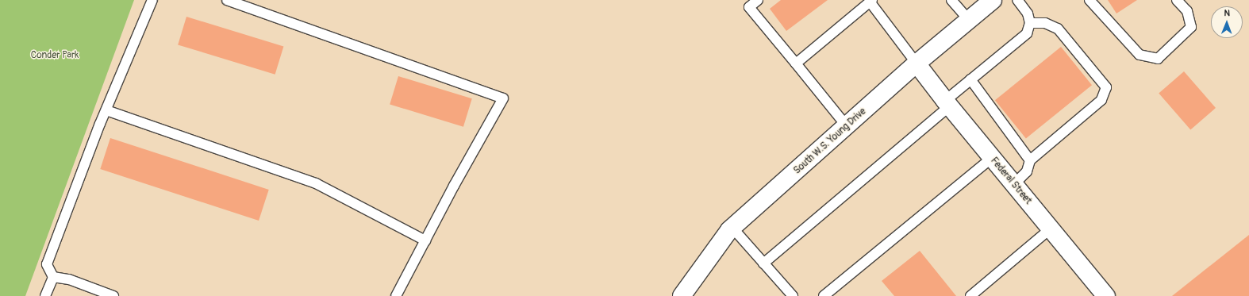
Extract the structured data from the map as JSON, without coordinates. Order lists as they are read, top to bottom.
{
  "streets": {
    "main road": ["South W.S. Young Drive", "Federal Street"]
  },
  "crossings": [
    ["South W.S. Young Drive", "Federal Street"]
  ],
  "parks": ["Conder Park"],
  "north": "top"
}
